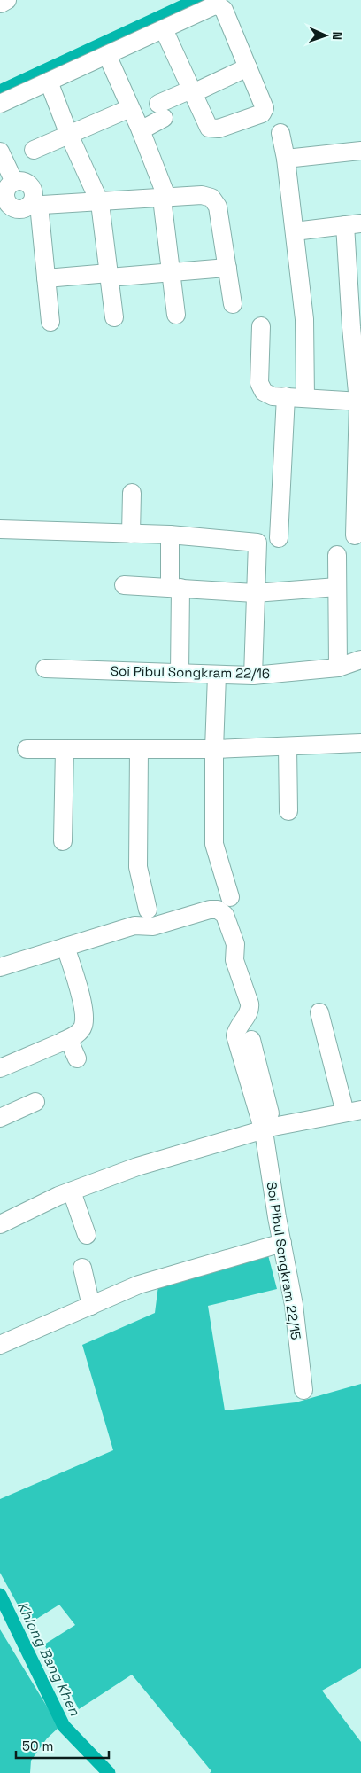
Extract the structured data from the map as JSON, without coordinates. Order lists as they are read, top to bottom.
{
  "streets": {
    "street": ["Soi Pibul Songkram 22/16", "Soi Pibul Songkram 22/15"]
  },
  "water": ["Khlong Bang Khen"],
  "scale_bar": "50 m",
  "north": "right"
}
